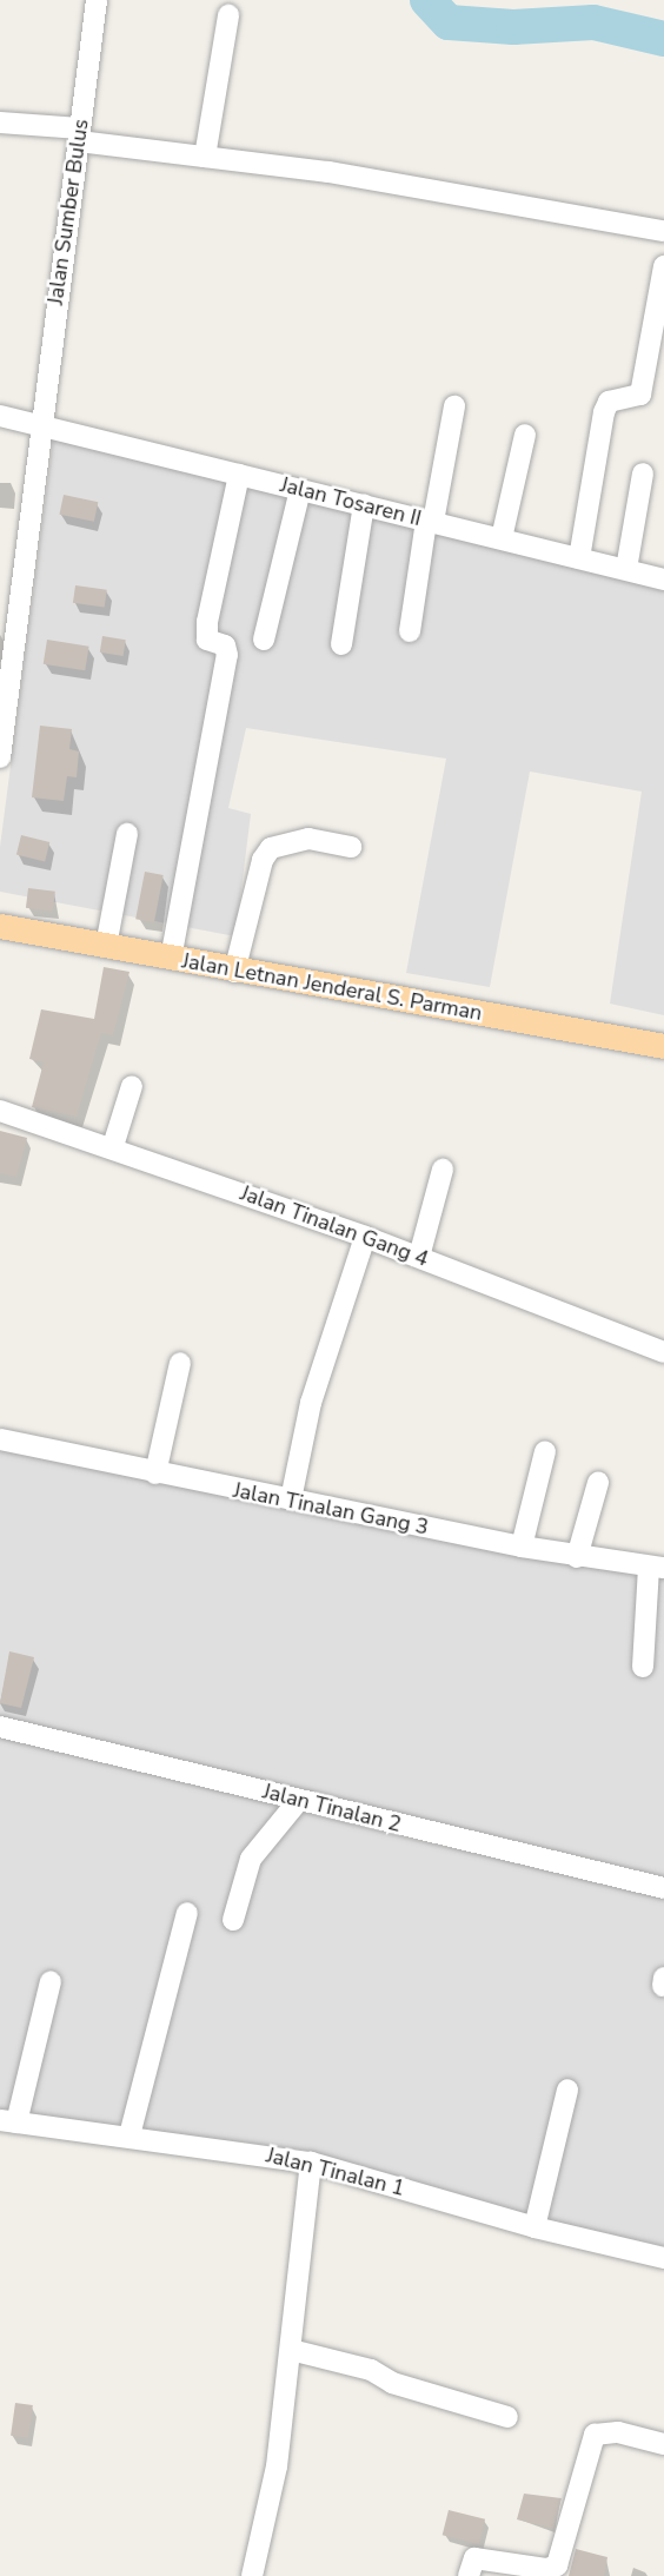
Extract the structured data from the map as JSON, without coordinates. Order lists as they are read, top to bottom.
{
  "streets": {
    "main road": ["Jalan Letnan Jenderal S. Parman"],
    "street": [
      "Jalan Sumber Bulus",
      "Jalan Tosaren II",
      "Jalan Tinalan Gang 4",
      "Jalan Tinalan Gang 3",
      "Jalan Tinalan 2",
      "Jalan Tinalan 1"
    ]
  },
  "crossings": [
    ["Jalan Sumber Bulus", "Jalan Tosaren II"]
  ]
}
